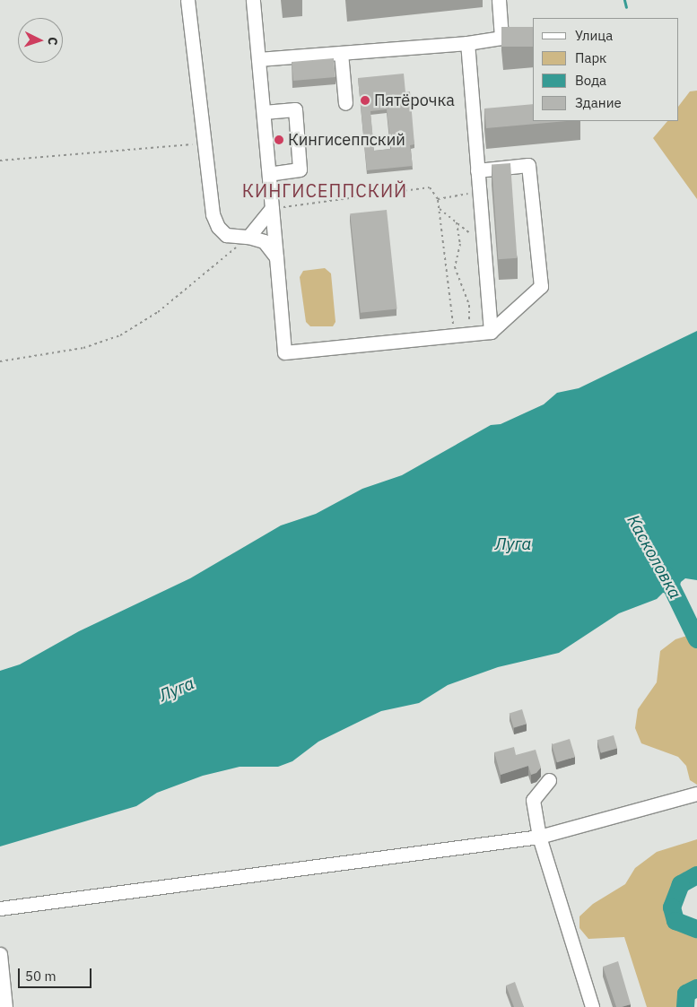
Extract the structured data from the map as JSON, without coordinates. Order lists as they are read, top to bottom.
{
  "districts": ["КИНГИСЕППСКИЙ"],
  "water": ["Луга", "Касколовка"],
  "places": ["Пятёрочка", "Кингисеппский"],
  "legend": [
    "Улица",
    "Парк",
    "Вода",
    "Здание"
  ],
  "scale_bar": "50 m",
  "north": "right"
}
